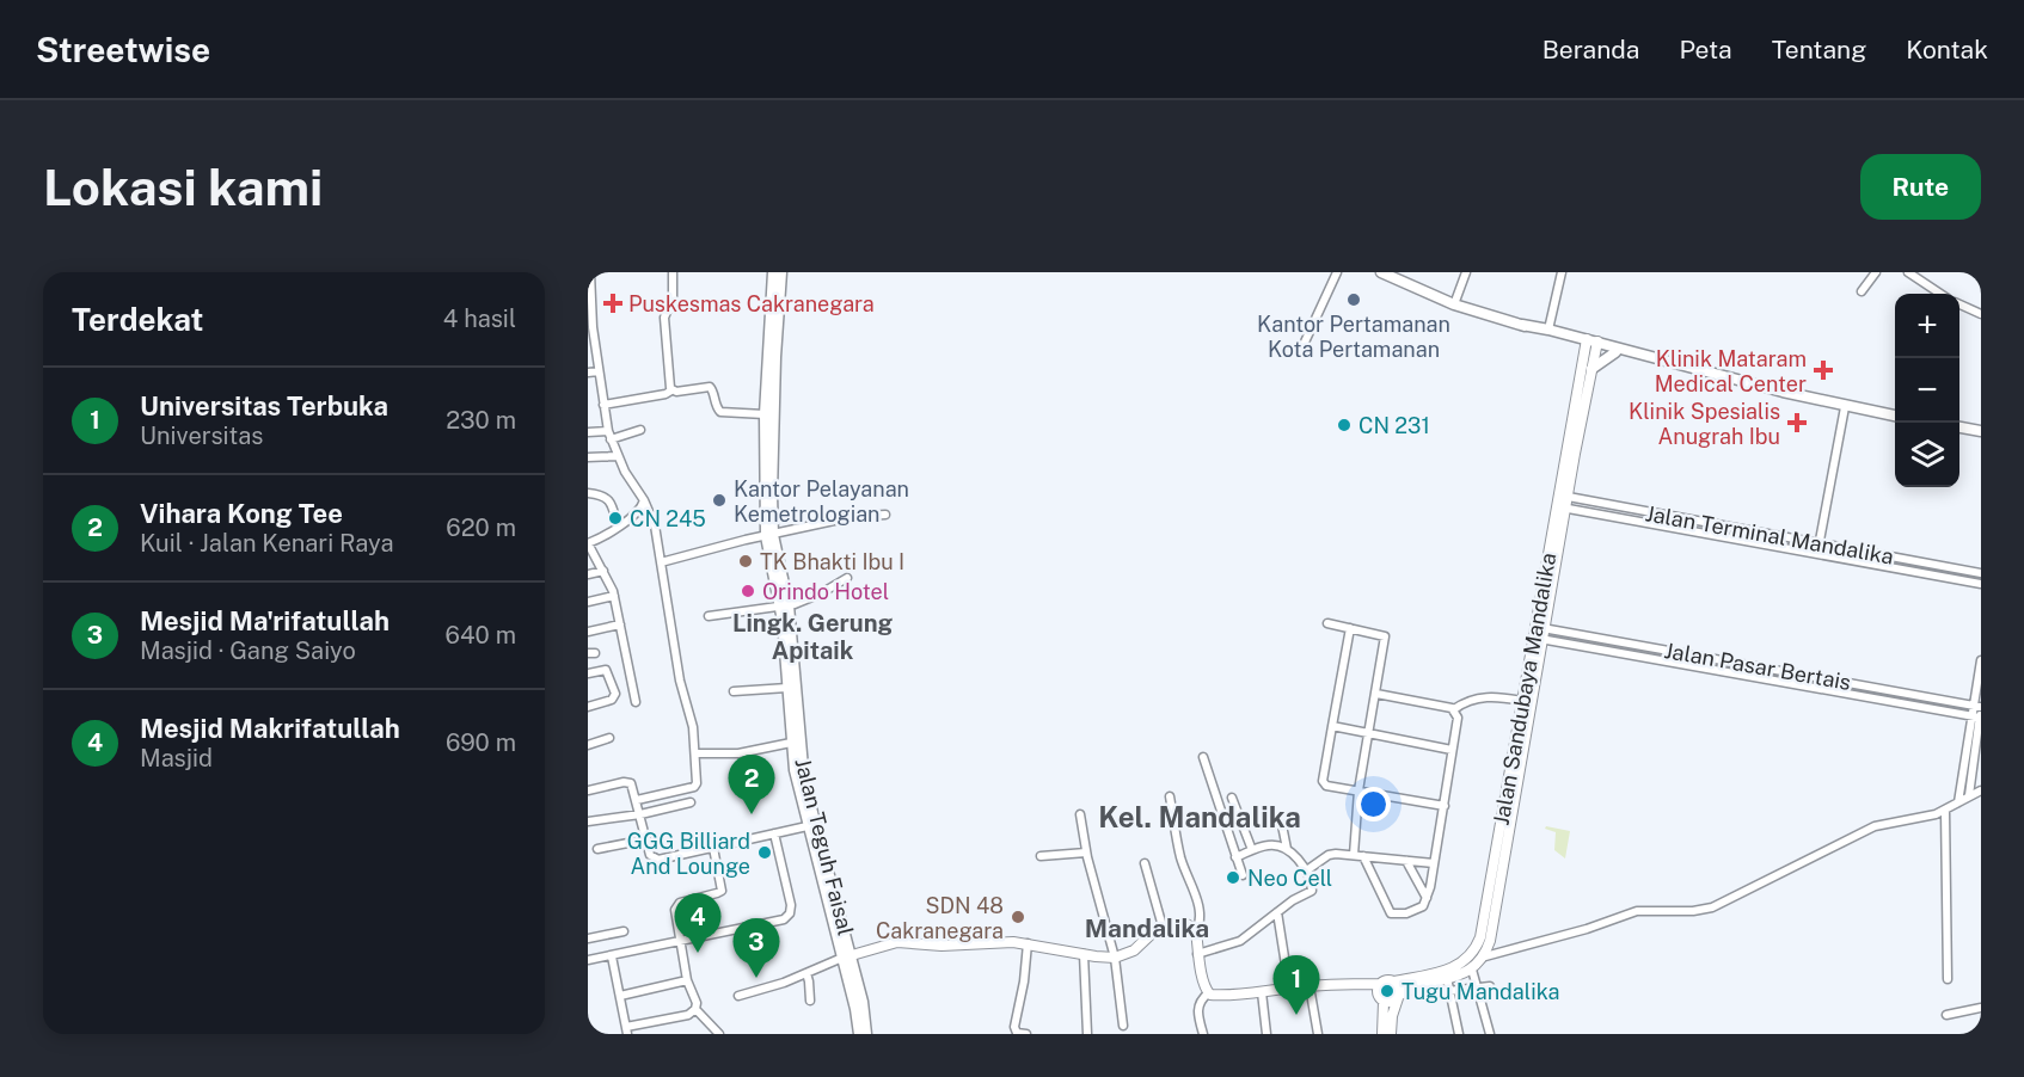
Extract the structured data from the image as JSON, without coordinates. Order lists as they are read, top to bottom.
{
  "streets": {
    "highway": ["Jalan Teguh Faisal"],
    "main road": ["Jalan Sandubaya Mandalika"],
    "street": ["Jalan Terminal Mandalika", "Jalan Pasar Bertais"]
  },
  "crossings": [
    ["Jalan Terminal Mandalika", "Jalan Sandubaya Mandalika"],
    ["Jalan Pasar Bertais", "Jalan Sandubaya Mandalika"]
  ],
  "districts": ["Lingk. Gerung Apitaik", "Kel. Mandalika", "Mandalika"],
  "places": {
    "other": [
      "Kantor Pertamanan Kota Pertamanan",
      "CN 231",
      "Kantor Pelayanan Kemetrologian",
      "CN 245",
      "TK Bhakti Ibu I",
      "Orindo Hotel",
      "GGG Billiard And Lounge",
      "Neo Cell",
      "SDN 48 Cakranegara",
      "Tugu Mandalika"
    ],
    "health": ["Puskesmas Cakranegara", "Klinik Mataram Medical Center", "Klinik Spesialis Anugrah Ibu"]
  },
  "page": {
    "header": "Streetwise",
    "nav": [
      "Beranda",
      "Peta",
      "Tentang",
      "Kontak"
    ],
    "buttons": "Rute",
    "title": "Lokasi kami",
    "heading": ["Terdekat", "4 hasil"],
    "map_buttons": ["+", "−"],
    "list": [
      {
        "mark": "1",
        "name": "Universitas Terbuka",
        "note": "Universitas",
        "value": "230 m"
      },
      {
        "mark": "2",
        "name": "Vihara Kong Tee",
        "note": "Kuil · Jalan Kenari Raya",
        "value": "620 m"
      },
      {
        "mark": "3",
        "name": "Mesjid Ma'rifatullah",
        "note": "Masjid · Gang Saiyo",
        "value": "640 m"
      },
      {
        "mark": "4",
        "name": "Mesjid Makrifatullah",
        "note": "Masjid",
        "value": "690 m"
      }
    ],
    "pins": [
      "2",
      "4",
      "3",
      "1"
    ]
  }
}
